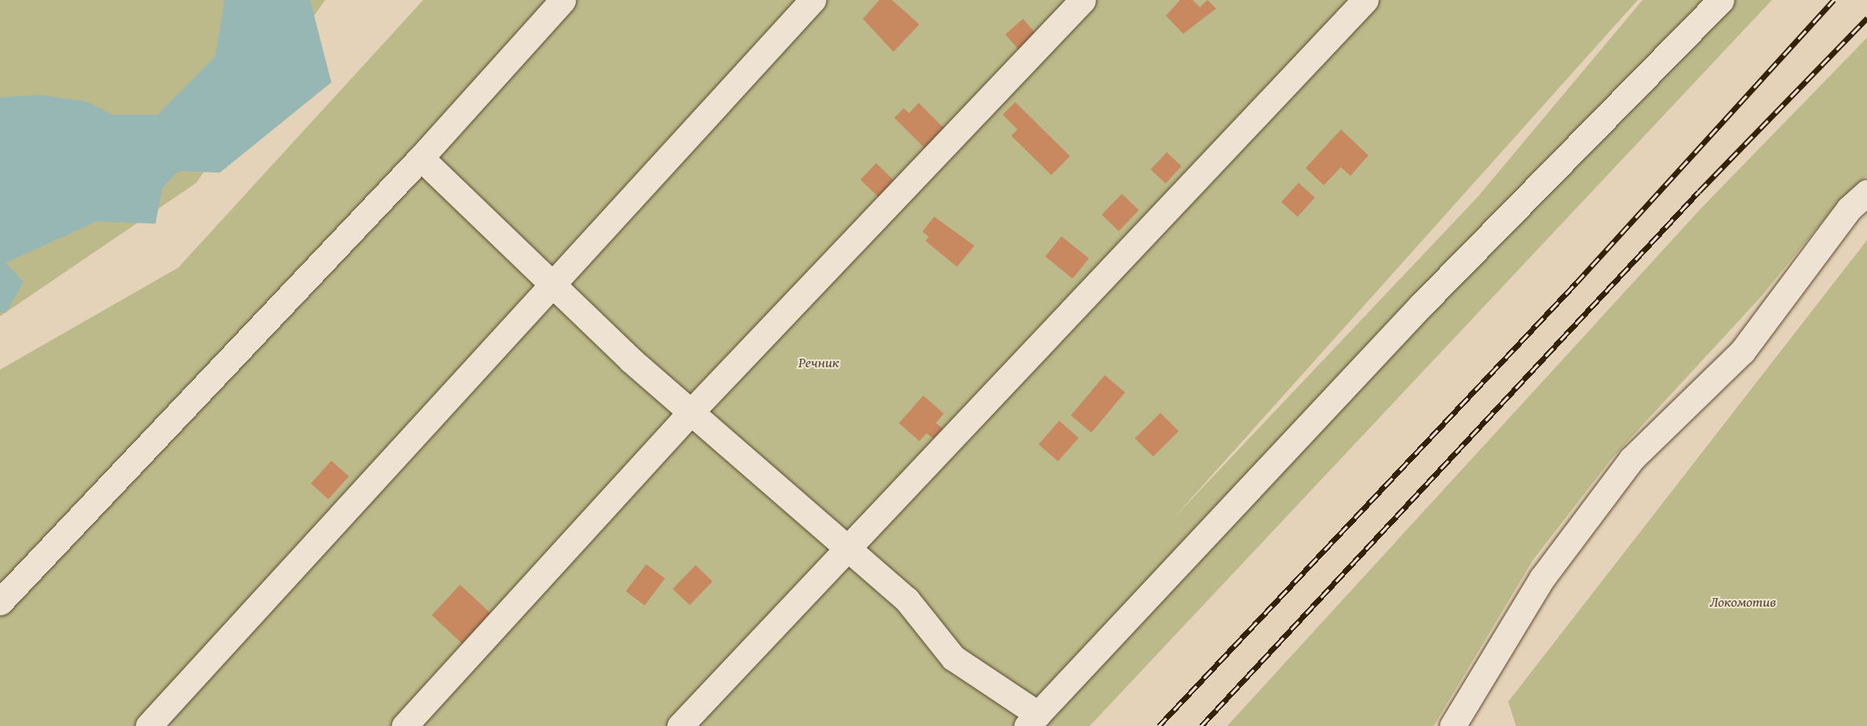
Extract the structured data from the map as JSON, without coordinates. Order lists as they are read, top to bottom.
{
  "parks": ["Речник", "Локомотив"]
}
